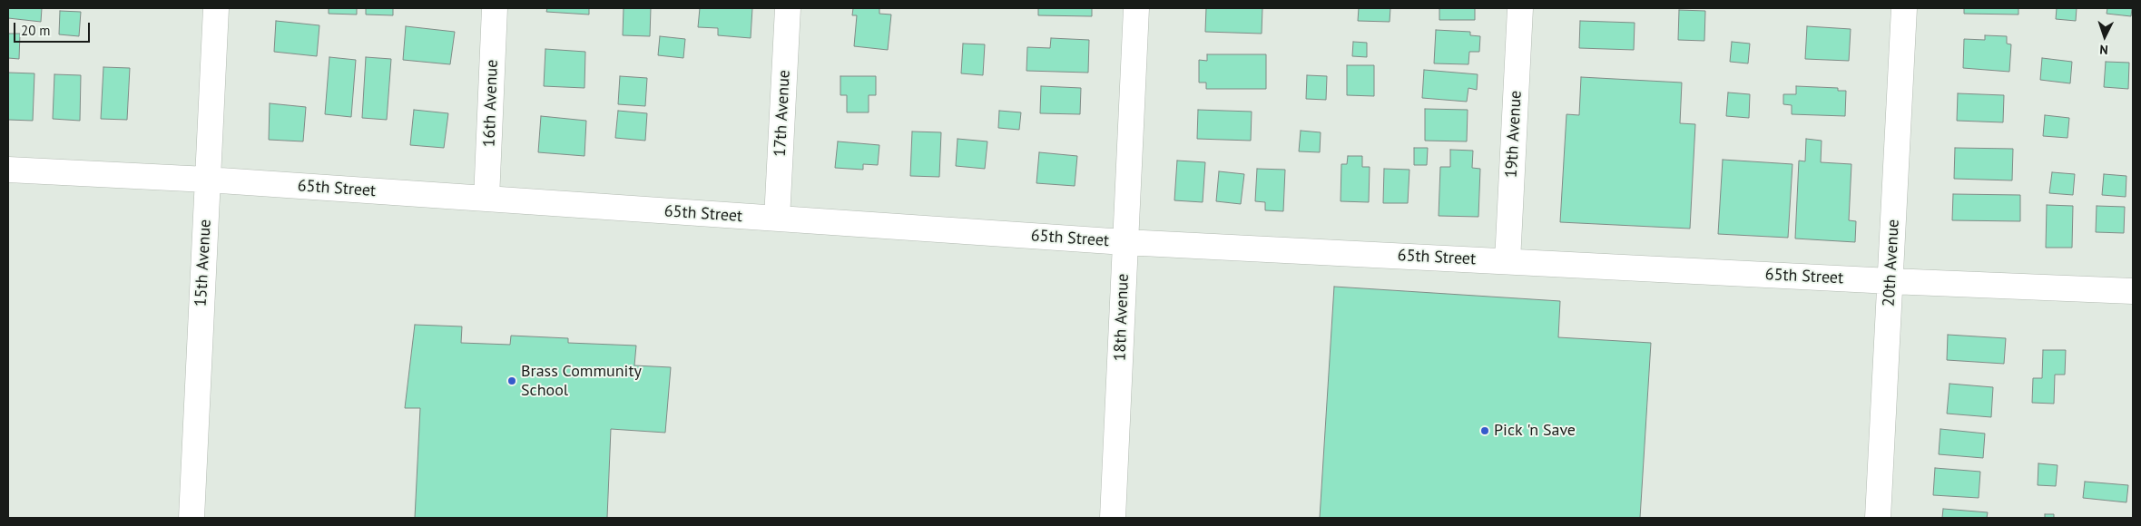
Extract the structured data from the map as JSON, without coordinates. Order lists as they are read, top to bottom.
{
  "streets": {
    "street": [
      "16th Avenue",
      "17th Avenue",
      "19th Avenue",
      "65th Street",
      "15th Avenue",
      "20th Avenue",
      "18th Avenue"
    ]
  },
  "crossings": [
    ["16th Avenue", "65th Street"],
    ["17th Avenue", "65th Street"],
    ["19th Avenue", "65th Street"],
    ["65th Street", "15th Avenue"],
    ["65th Street", "20th Avenue"],
    ["65th Street", "18th Avenue"]
  ],
  "places": ["Brass Community School", "Pick 'n Save"],
  "scale_bar": "20 m",
  "north": "bottom"
}
